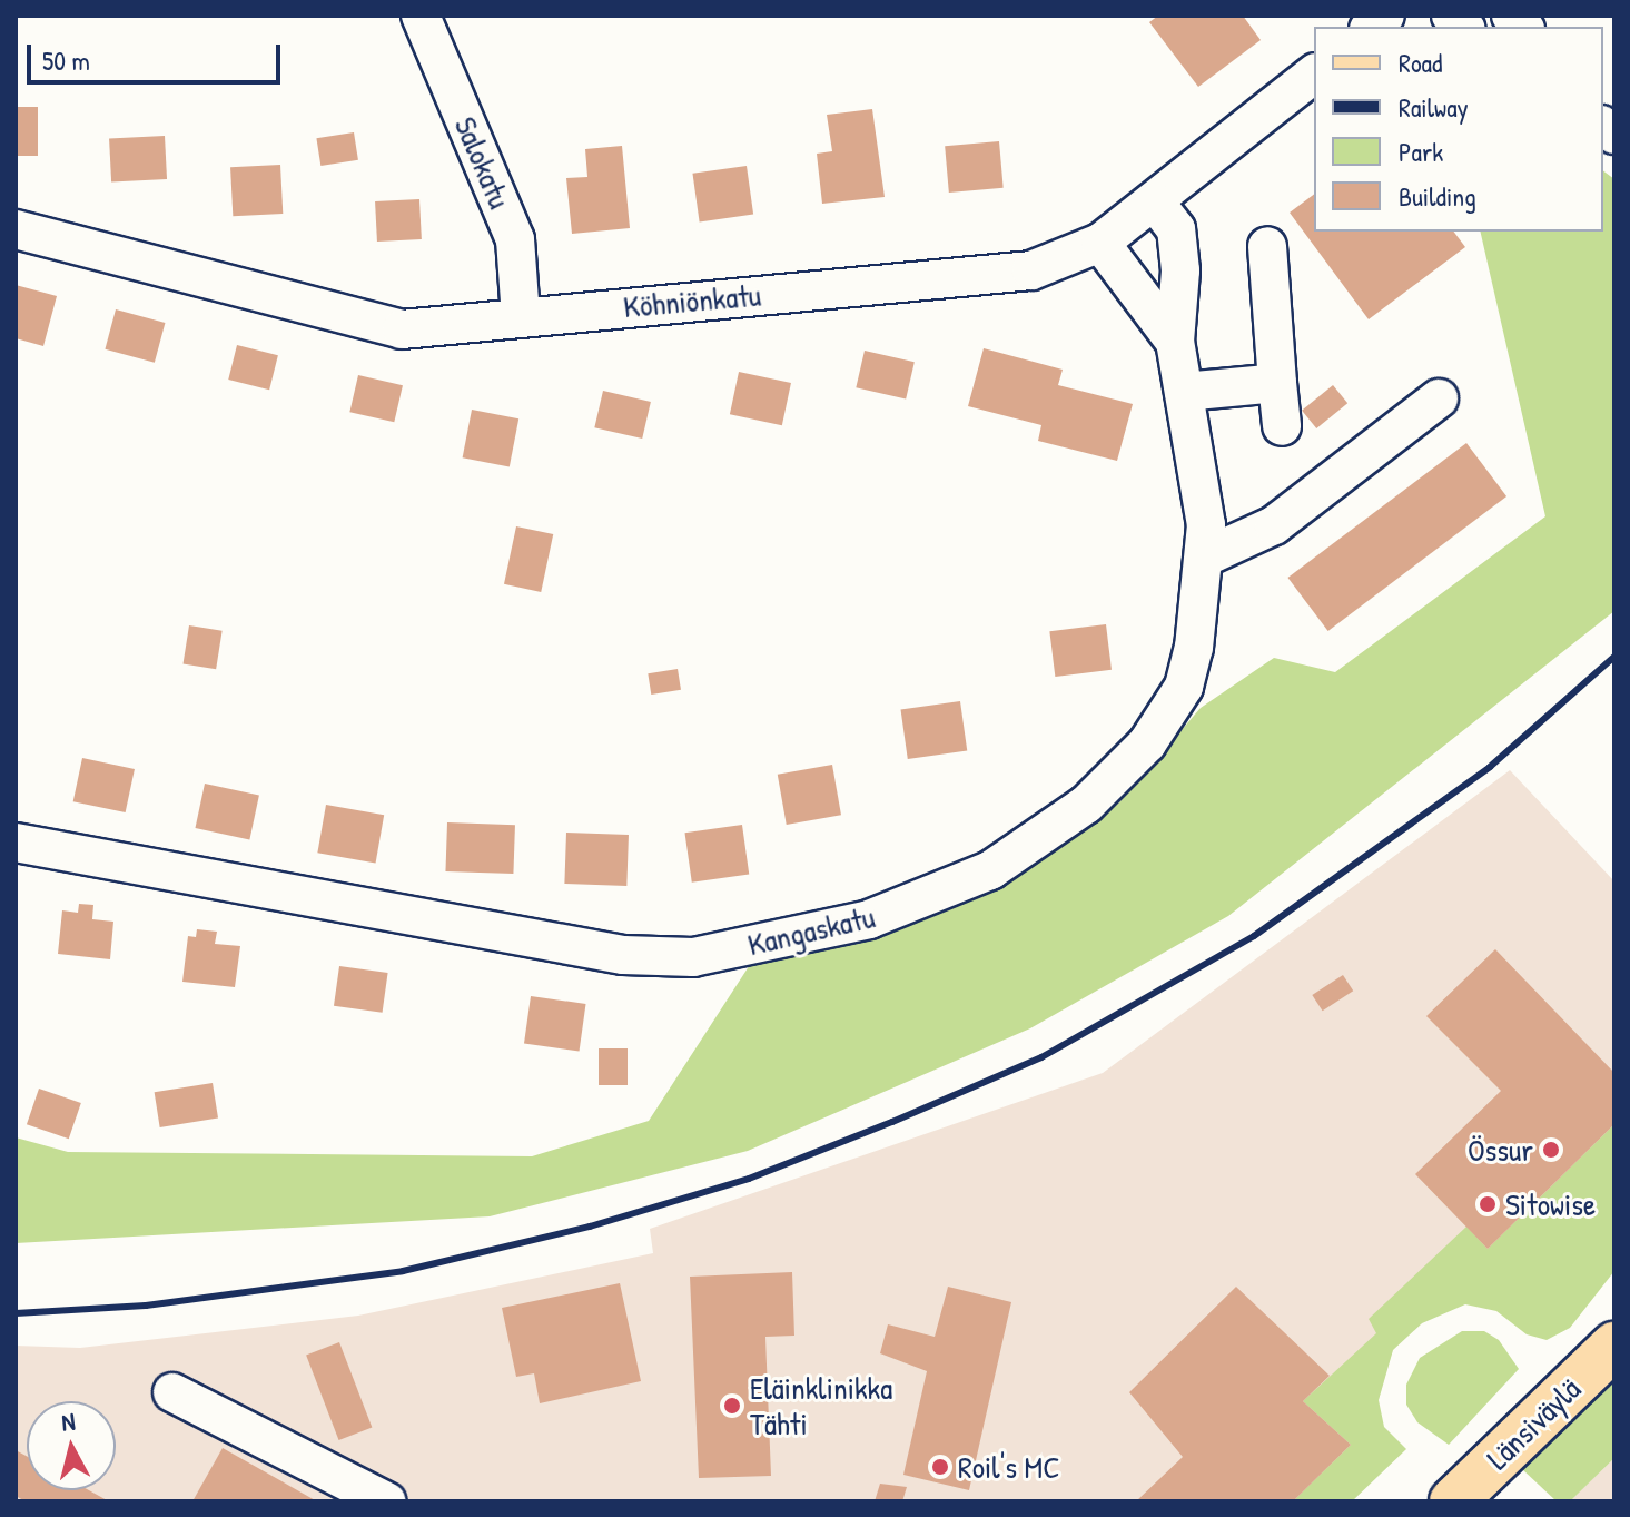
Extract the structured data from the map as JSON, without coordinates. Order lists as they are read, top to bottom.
{
  "streets": {
    "main road": ["Länsiväylä"],
    "street": ["Salokatu", "Köhniönkatu", "Kangaskatu"]
  },
  "crossings": [
    ["Salokatu", "Köhniönkatu"],
    ["Köhniönkatu", "Kangaskatu"]
  ],
  "places": [
    "Össur",
    "Sitowise",
    "Eläinklinikka Tähti",
    "Roil's MC"
  ],
  "legend": [
    "Road",
    "Railway",
    "Park",
    "Building"
  ],
  "scale_bar": "50 m",
  "north": "top"
}
